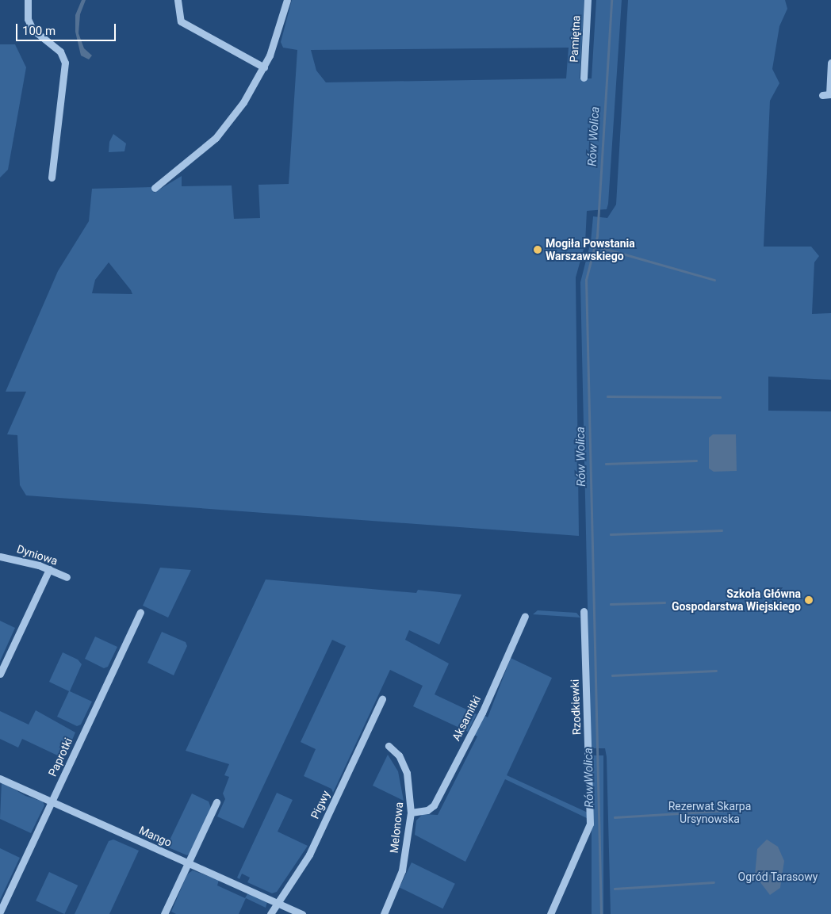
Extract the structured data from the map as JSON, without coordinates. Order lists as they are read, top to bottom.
{
  "streets": {
    "street": [
      "Pamiętna",
      "Dyniowa",
      "Rzodkiewki",
      "Aksamitki",
      "Paprotki",
      "Pigwy",
      "Melonowa",
      "Mango"
    ]
  },
  "crossings": [
    ["Aksamitki", "Melonowa"],
    ["Paprotki", "Mango"],
    ["Pigwy", "Mango"]
  ],
  "water": ["Rów Wolica"],
  "parks": ["Rezerwat Skarpa Ursynowska", "Ogród Tarasowy"],
  "places": ["Mogiła Powstania Warszawskiego", "Szkoła Główna Gospodarstwa Wiejskiego"],
  "scale_bar": "100 m"
}
